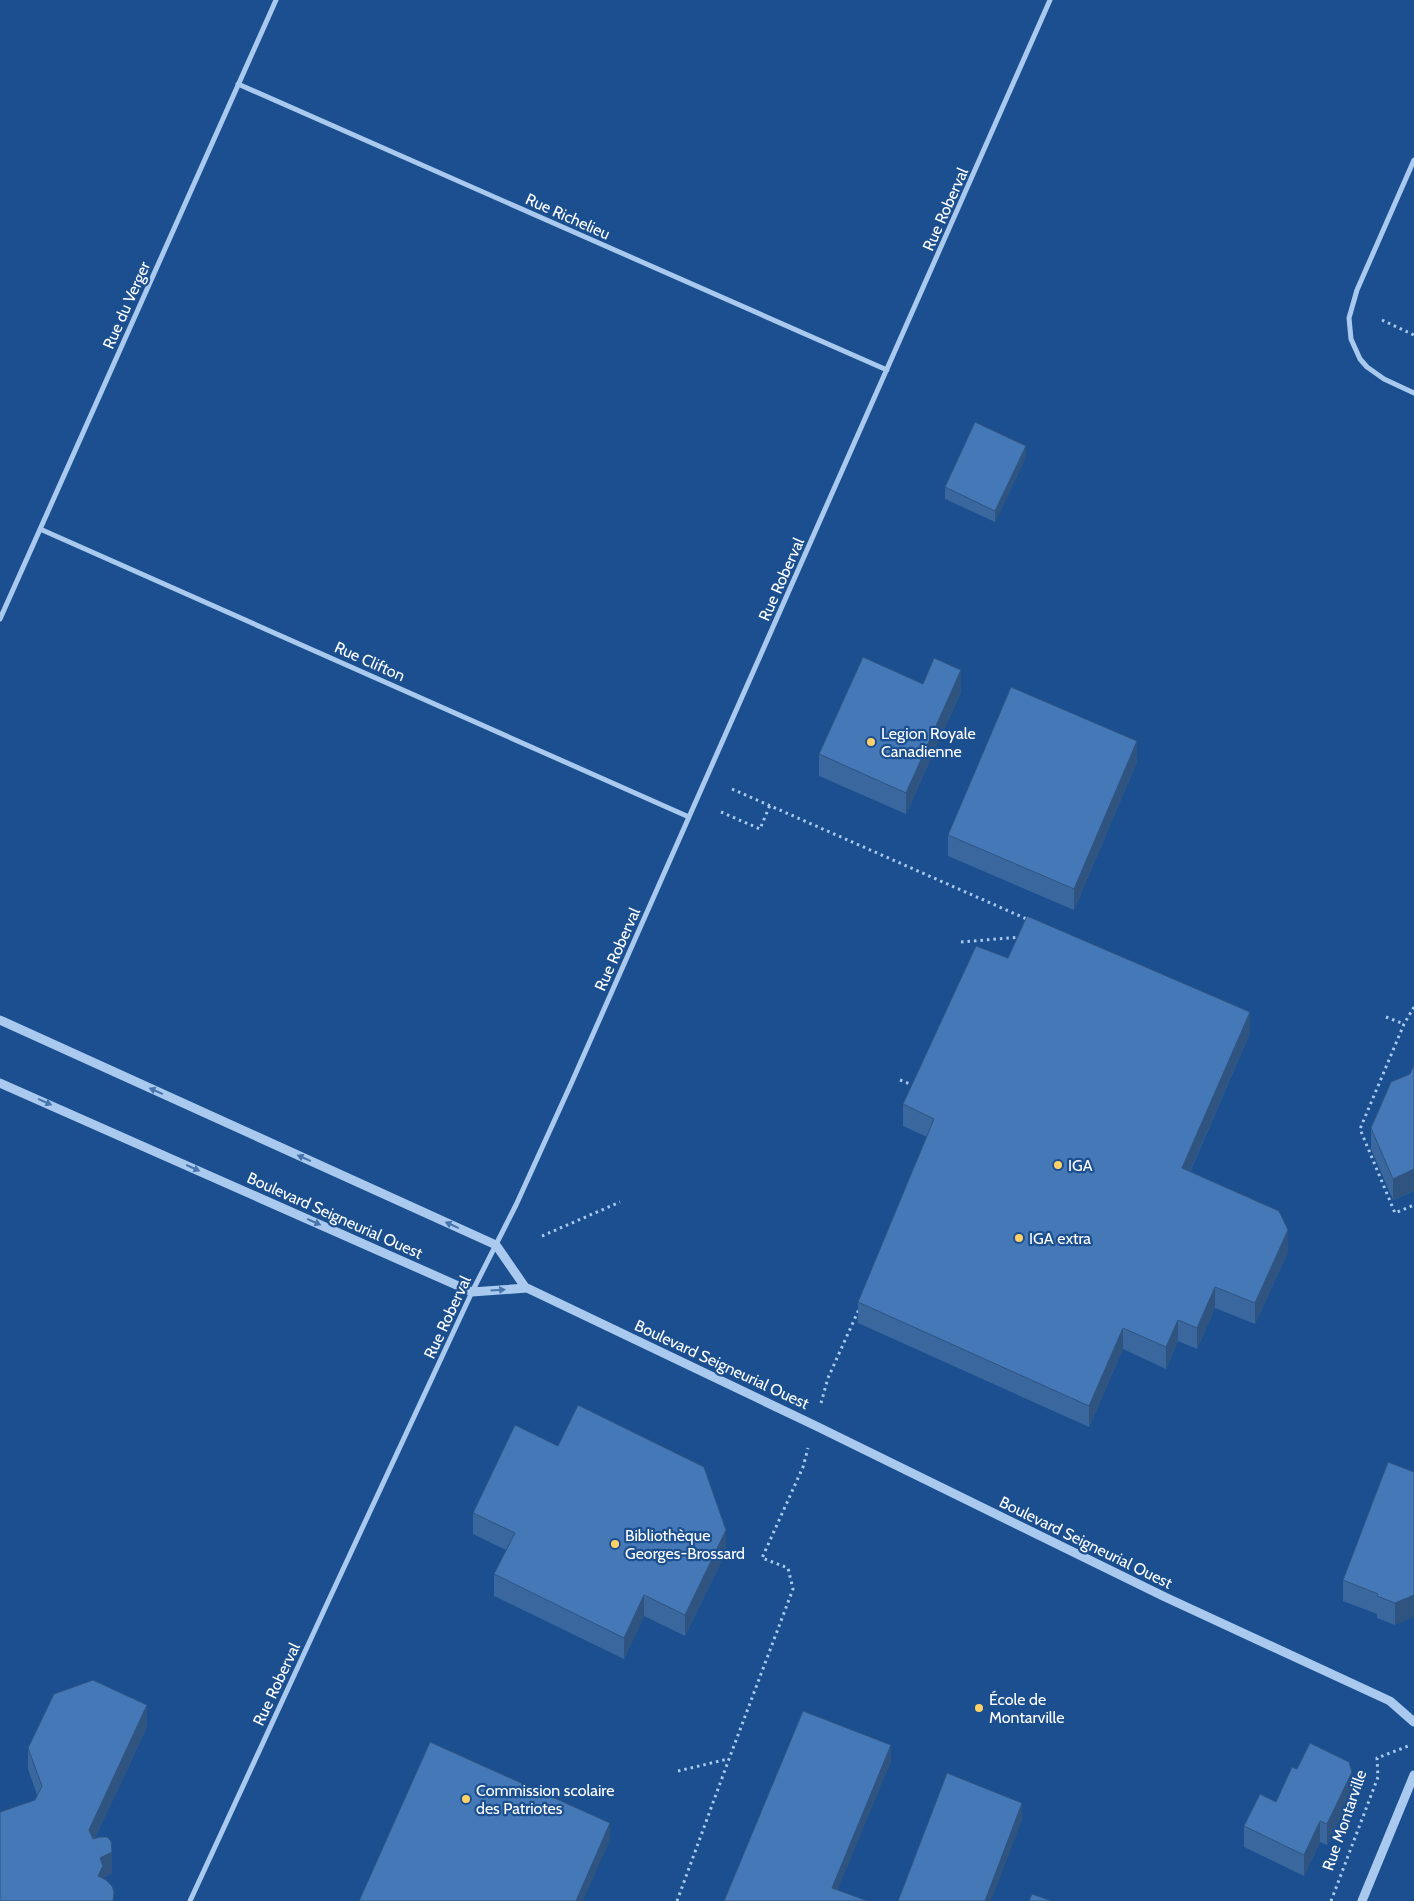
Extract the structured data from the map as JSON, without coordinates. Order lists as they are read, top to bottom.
{
  "streets": {
    "street": [
      "Rue Roberval",
      "Rue Richelieu",
      "Rue du Verger",
      "Rue Clifton",
      "Boulevard Seigneurial Ouest"
    ],
    "path": ["Rue Montarville"]
  },
  "crossings": [
    ["Rue Roberval", "Rue Richelieu"],
    ["Rue Roberval", "Rue Clifton"],
    ["Rue Roberval", "Boulevard Seigneurial Ouest"],
    ["Rue Richelieu", "Rue du Verger"],
    ["Rue du Verger", "Rue Clifton"]
  ],
  "places": [
    "Legion Royale Canadienne",
    "IGA",
    "IGA extra",
    "Bibliothèque Georges-Brossard",
    "École de Montarville",
    "Commission scolaire des Patriotes"
  ]
}
